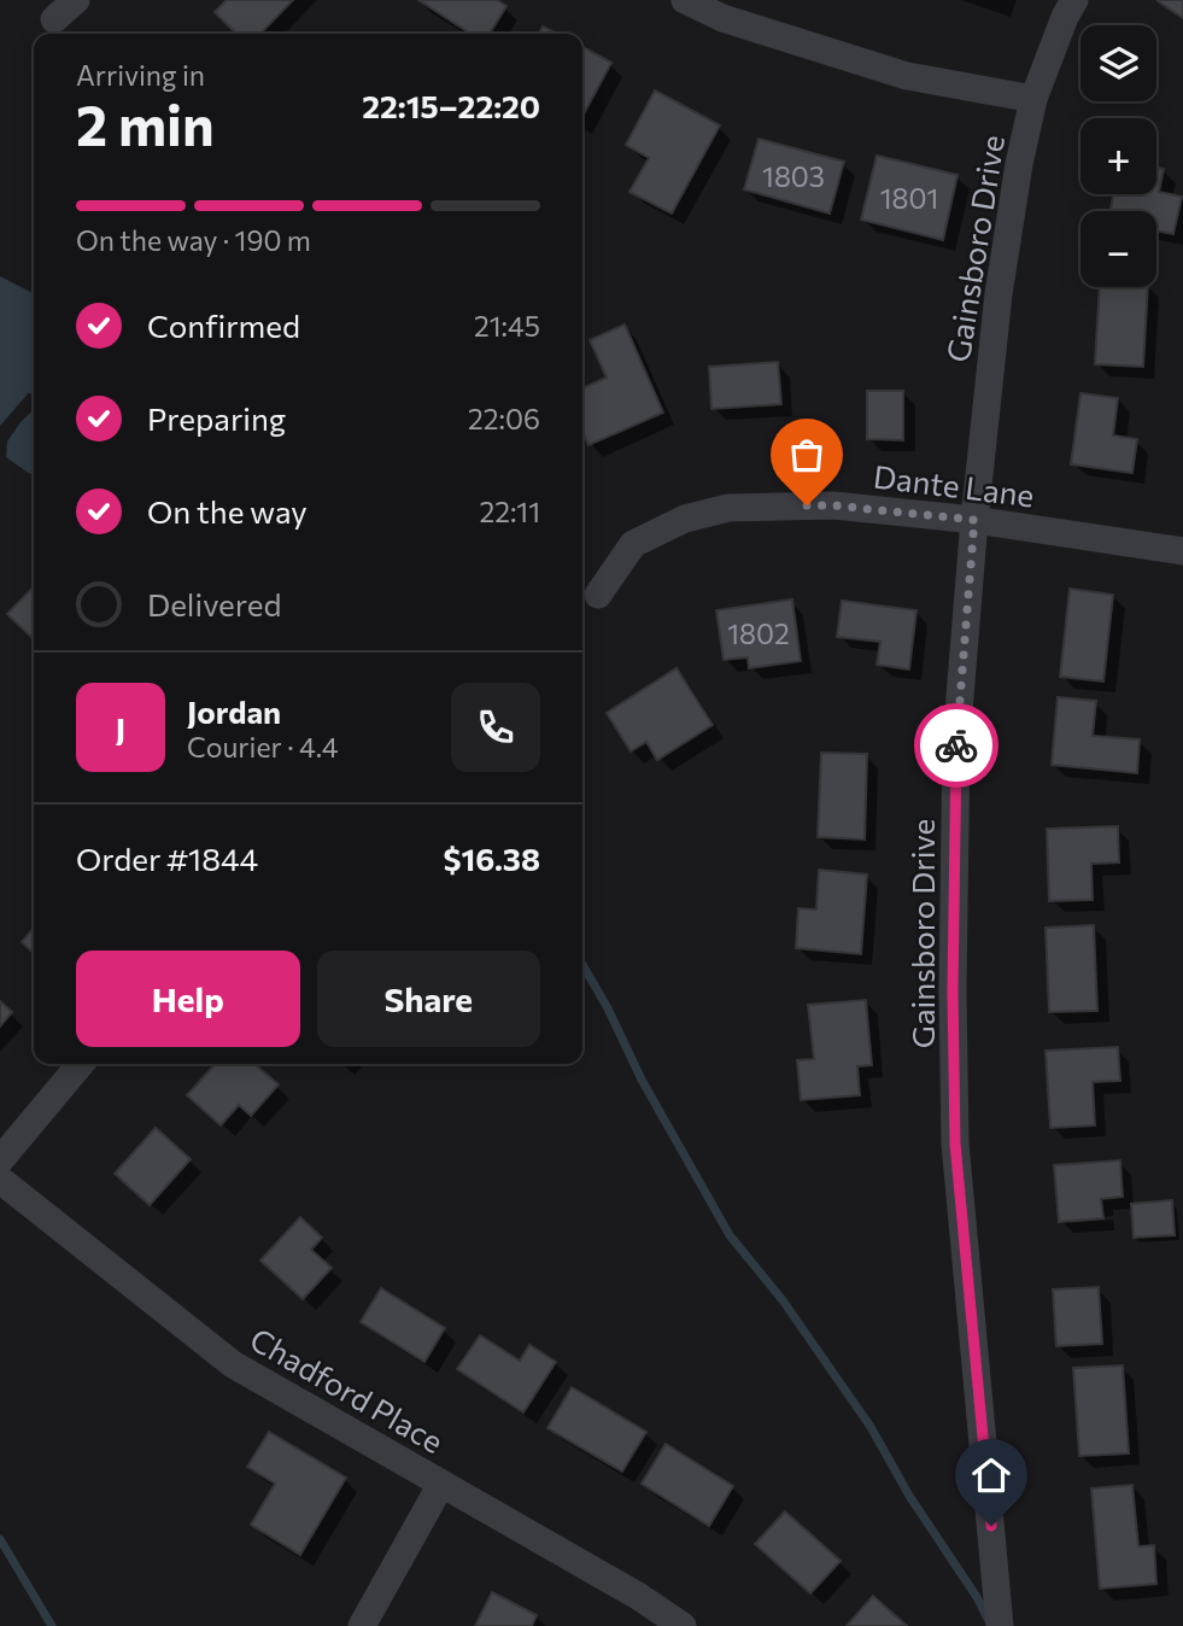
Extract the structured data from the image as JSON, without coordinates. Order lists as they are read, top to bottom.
{
  "streets": {
    "street": ["Gainsboro Drive", "Dante Lane", "Chadford Place"]
  },
  "crossings": [
    ["Gainsboro Drive", "Dante Lane"]
  ],
  "house_numbers": ["1803", "1801", "1802"],
  "page": {
    "map_buttons": ["+", "−"],
    "heading": ["2 min", "Arriving in", "22:15–22:20"],
    "panel": [
      "Jordan",
      "Courier · 4.4",
      "Order #1844",
      "$16.38"
    ],
    "bar": "On the way · 190 m",
    "list": [
      ["Confirmed", "21:45"],
      ["Preparing", "22:06"],
      ["On the way", "22:11"],
      "Delivered"
    ],
    "round": "J",
    "buttons": ["Help", "Share"]
  }
}
